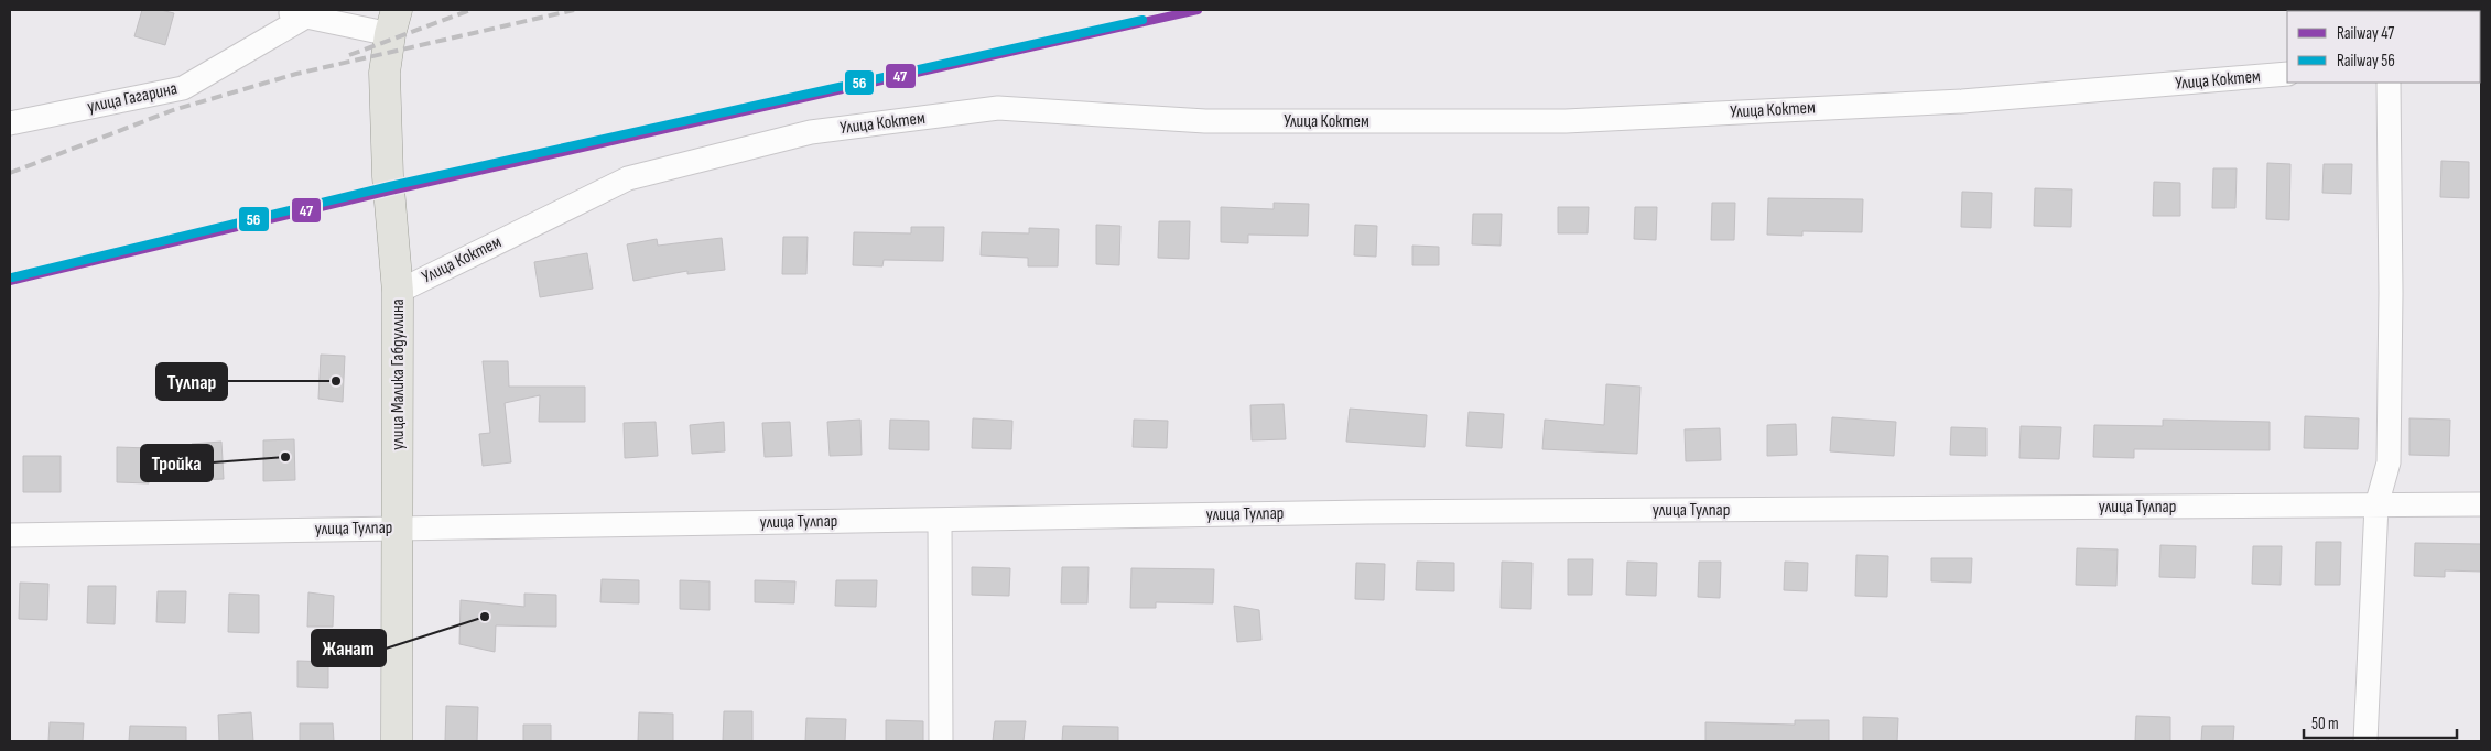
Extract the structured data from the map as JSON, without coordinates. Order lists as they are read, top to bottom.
{
  "streets": {
    "main road": ["улица Малика Габдуллина"],
    "street": ["Улица Коктем", "улица Гагарина", "улица Тулпар"]
  },
  "crossings": [
    ["Улица Коктем", "улица Малика Габдуллина"],
    ["улица Малика Габдуллина", "улица Тулпар"]
  ],
  "places": ["Тулпар", "Тройка", "Жанат"],
  "lines": ["rail line 47", "rail line 56"],
  "legend": ["Railway 47", "Railway 56"],
  "scale_bar": "50 m"
}
